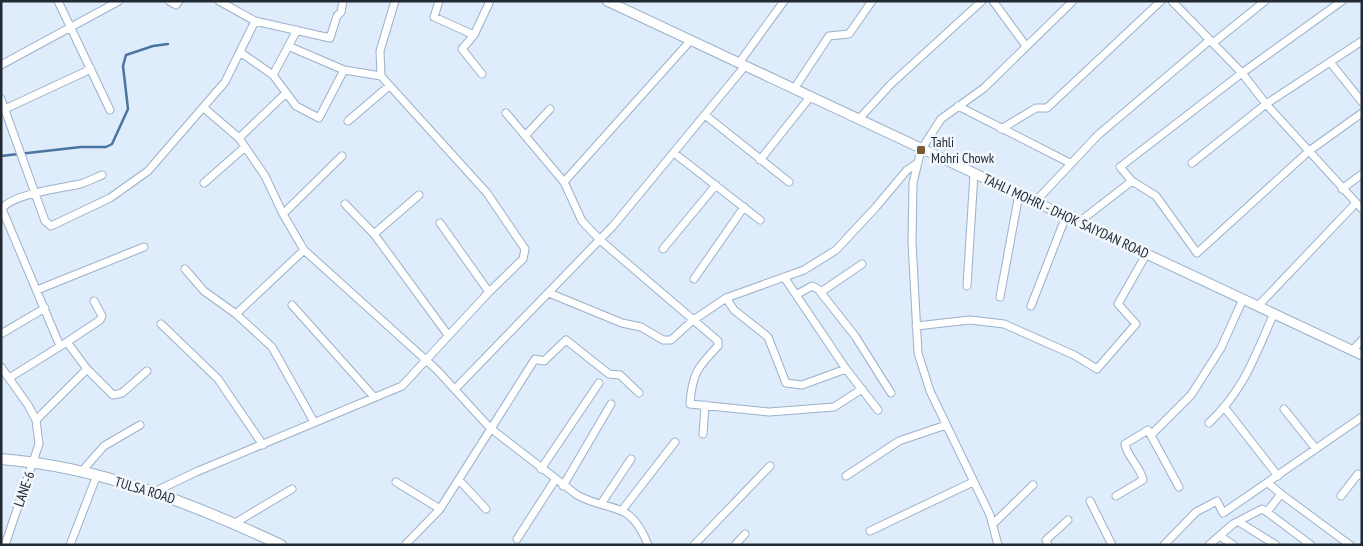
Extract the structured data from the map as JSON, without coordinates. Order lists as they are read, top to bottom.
{
  "streets": {
    "main road": ["TULSA ROAD"],
    "street": ["TAHLI MOHRI - DHOK SAIYDAN ROAD", "LANE-6"]
  },
  "crossings": [
    ["LANE-6", "TULSA ROAD"]
  ],
  "places": {
    "transit": ["Tahli Mohri Chowk"]
  }
}
